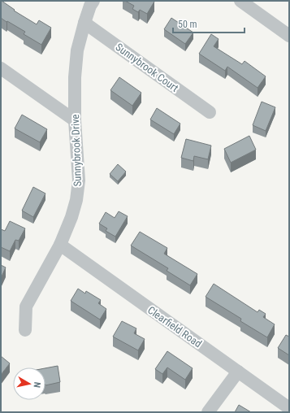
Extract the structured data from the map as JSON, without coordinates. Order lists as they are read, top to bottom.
{
  "streets": {
    "street": ["Sunnybrook Court", "Sunnybrook Drive", "Clearfield Road"]
  },
  "crossings": [
    ["Sunnybrook Court", "Sunnybrook Drive"],
    ["Sunnybrook Drive", "Clearfield Road"]
  ],
  "scale_bar": "50 m",
  "north": "right"
}
